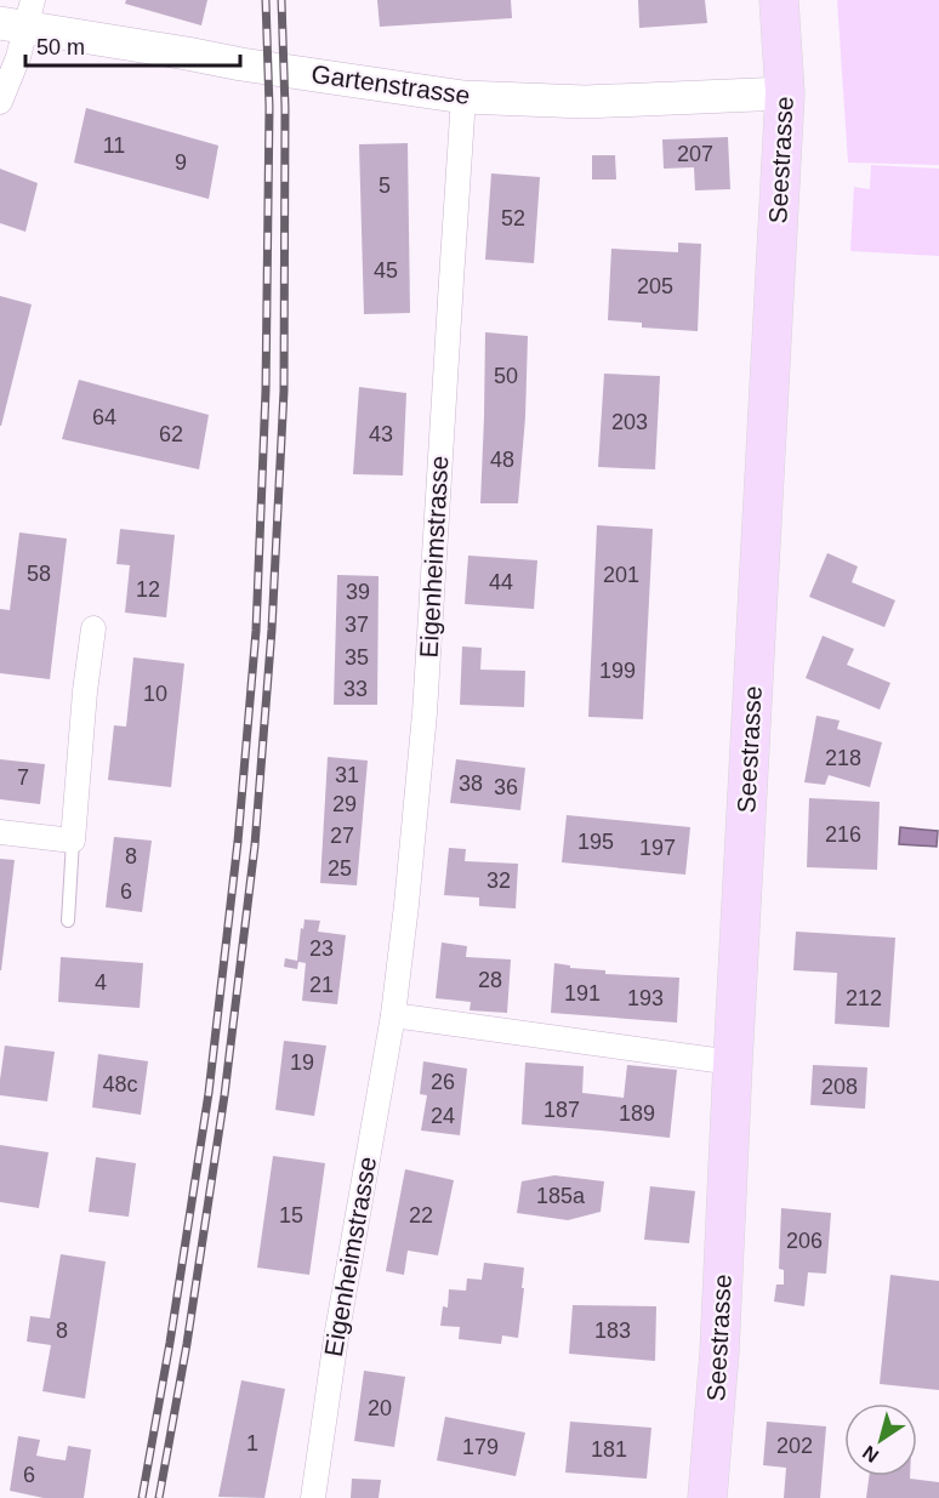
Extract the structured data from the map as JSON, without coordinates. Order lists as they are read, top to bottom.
{
  "streets": {
    "main road": ["Seestrasse"],
    "street": ["Gartenstrasse", "Eigenheimstrasse"]
  },
  "crossings": [
    ["Gartenstrasse", "Seestrasse"],
    ["Gartenstrasse", "Eigenheimstrasse"]
  ],
  "house_numbers": [
    "11",
    "207",
    "9",
    "5",
    "52",
    "45",
    "205",
    "50",
    "64",
    "203",
    "62",
    "43",
    "48",
    "58",
    "201",
    "44",
    "12",
    "39",
    "37",
    "35",
    "199",
    "33",
    "10",
    "218",
    "31",
    "7",
    "38",
    "36",
    "29",
    "216",
    "27",
    "195",
    "197",
    "8",
    "25",
    "32",
    "6",
    "23",
    "28",
    "4",
    "21",
    "191",
    "193",
    "212",
    "19",
    "26",
    "48c",
    "208",
    "187",
    "189",
    "24",
    "185a",
    "15",
    "22",
    "206",
    "8",
    "183",
    "20",
    "1",
    "202",
    "179",
    "181",
    "6"
  ],
  "scale_bar": "50 m",
  "north": "bottom left"
}
